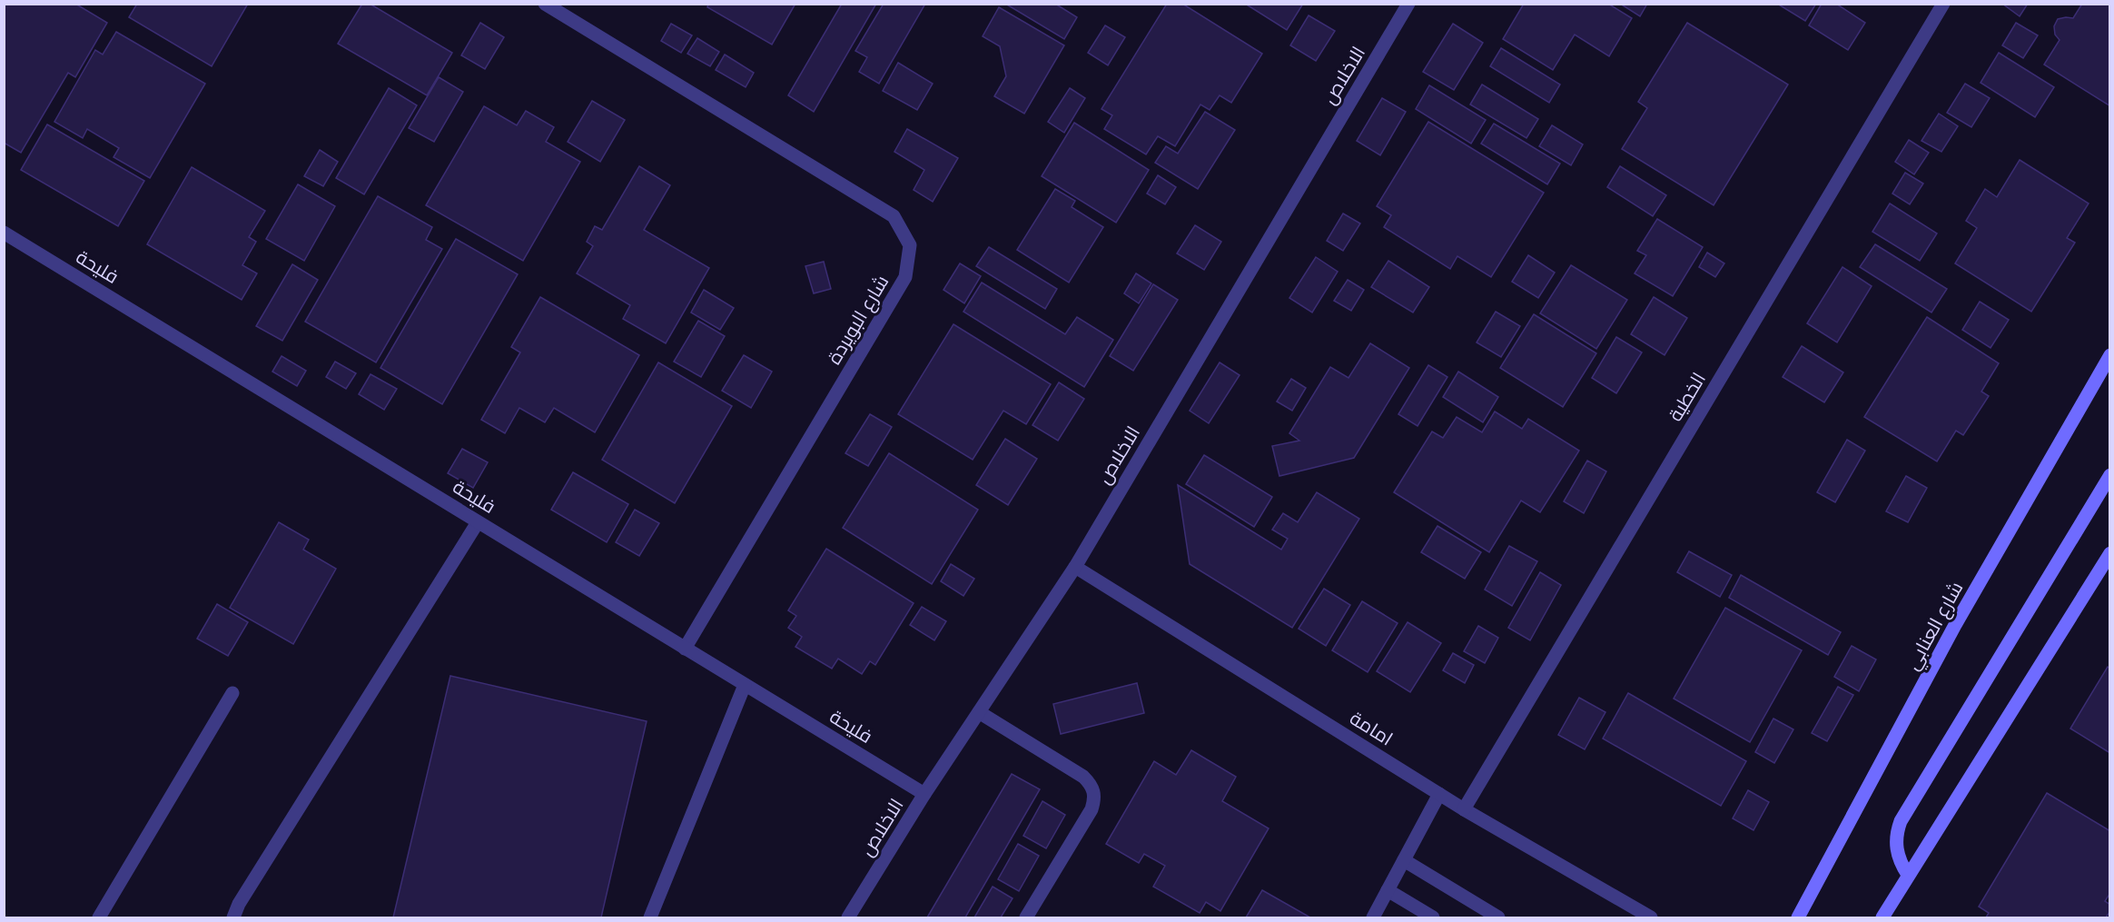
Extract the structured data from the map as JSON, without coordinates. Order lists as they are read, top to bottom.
{
  "streets": {
    "street": [
      "الاخلاص",
      "فليحة",
      "شارع البويردة",
      "الخطية",
      "شارع العنابي",
      "امامة"
    ]
  },
  "crossings": [
    ["الاخلاص", "فليحة"],
    ["الاخلاص", "امامة"],
    ["فليحة", "شارع البويردة"],
    ["الخطية", "امامة"]
  ]
}
